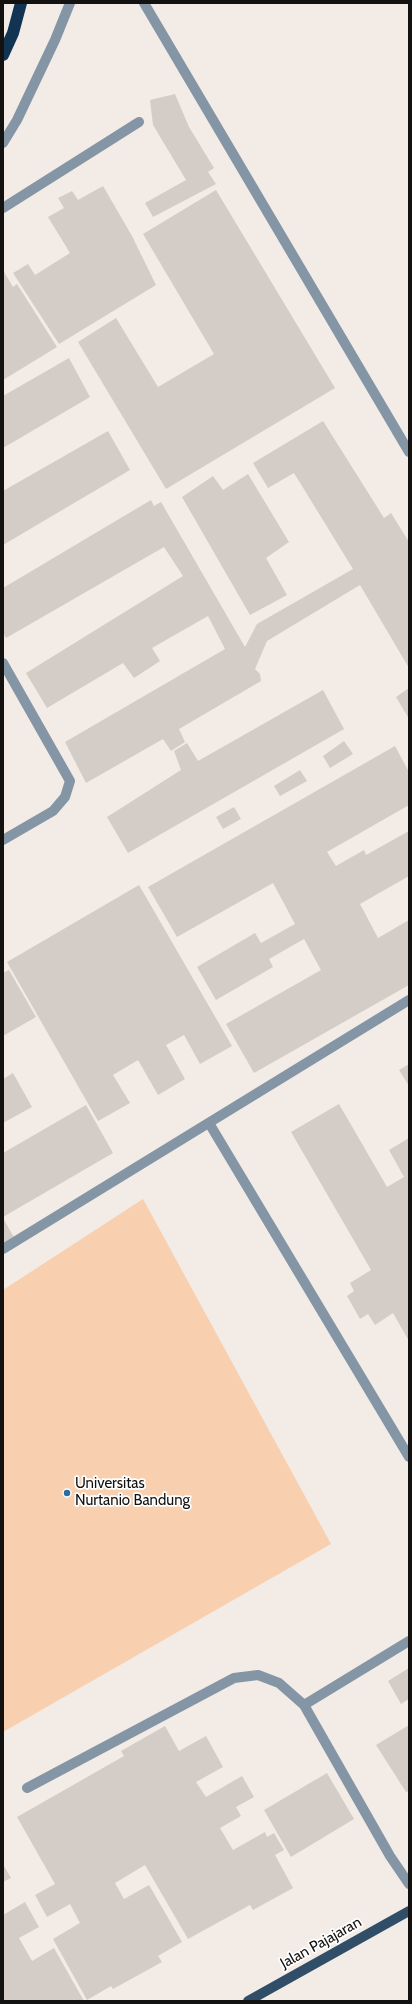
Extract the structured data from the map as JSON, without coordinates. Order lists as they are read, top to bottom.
{
  "streets": {
    "main road": ["Jalan Pajajaran"]
  },
  "places": ["Universitas Nurtanio Bandung"]
}
